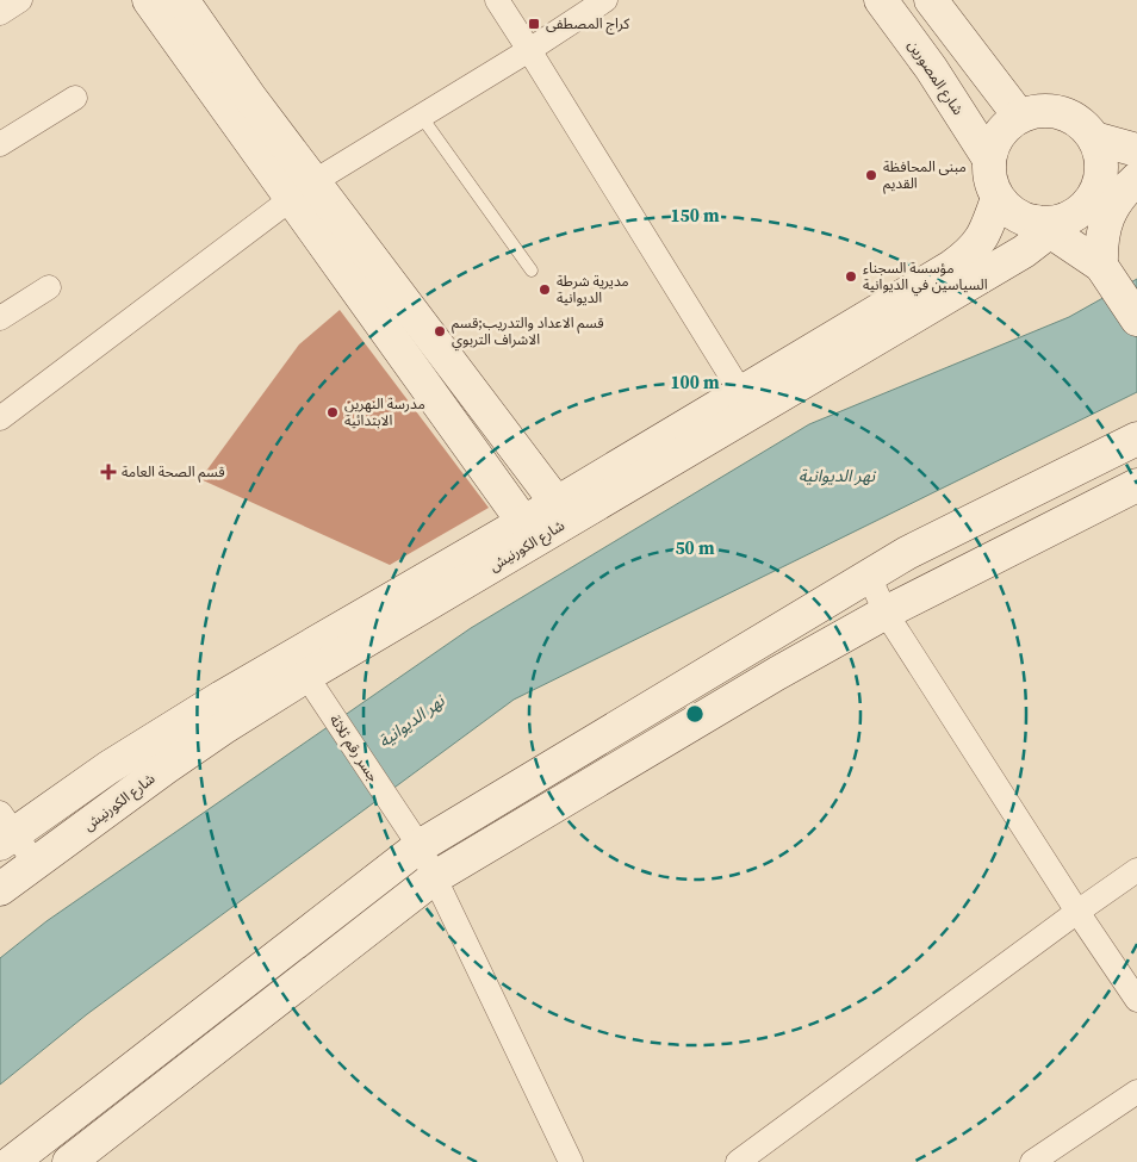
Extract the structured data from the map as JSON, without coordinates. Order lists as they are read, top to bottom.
{
  "streets": {
    "main road": ["شارع المصورين", "شارع الكورنيش"],
    "street": ["جسر رقم ثلاثة"]
  },
  "crossings": [
    ["شارع المصورين", "شارع الكورنيش"],
    ["شارع الكورنيش", "جسر رقم ثلاثة"]
  ],
  "water": ["نهر الديوانية"],
  "places": {
    "transit": ["كراج المصطفى"],
    "other": [
      "مبنى المحافظة القديم",
      "مؤسسة السجناء السياسين في الديوانية",
      "مديرية شرطة الديوانية",
      "قسم الاعداد والتدريب;قسم الاشراف التربوي",
      "مدرسة النهرين الابتدائية"
    ],
    "health": ["قسم الصحة العامة"]
  },
  "rings": ["150 m", "100 m", "50 m"]
}
